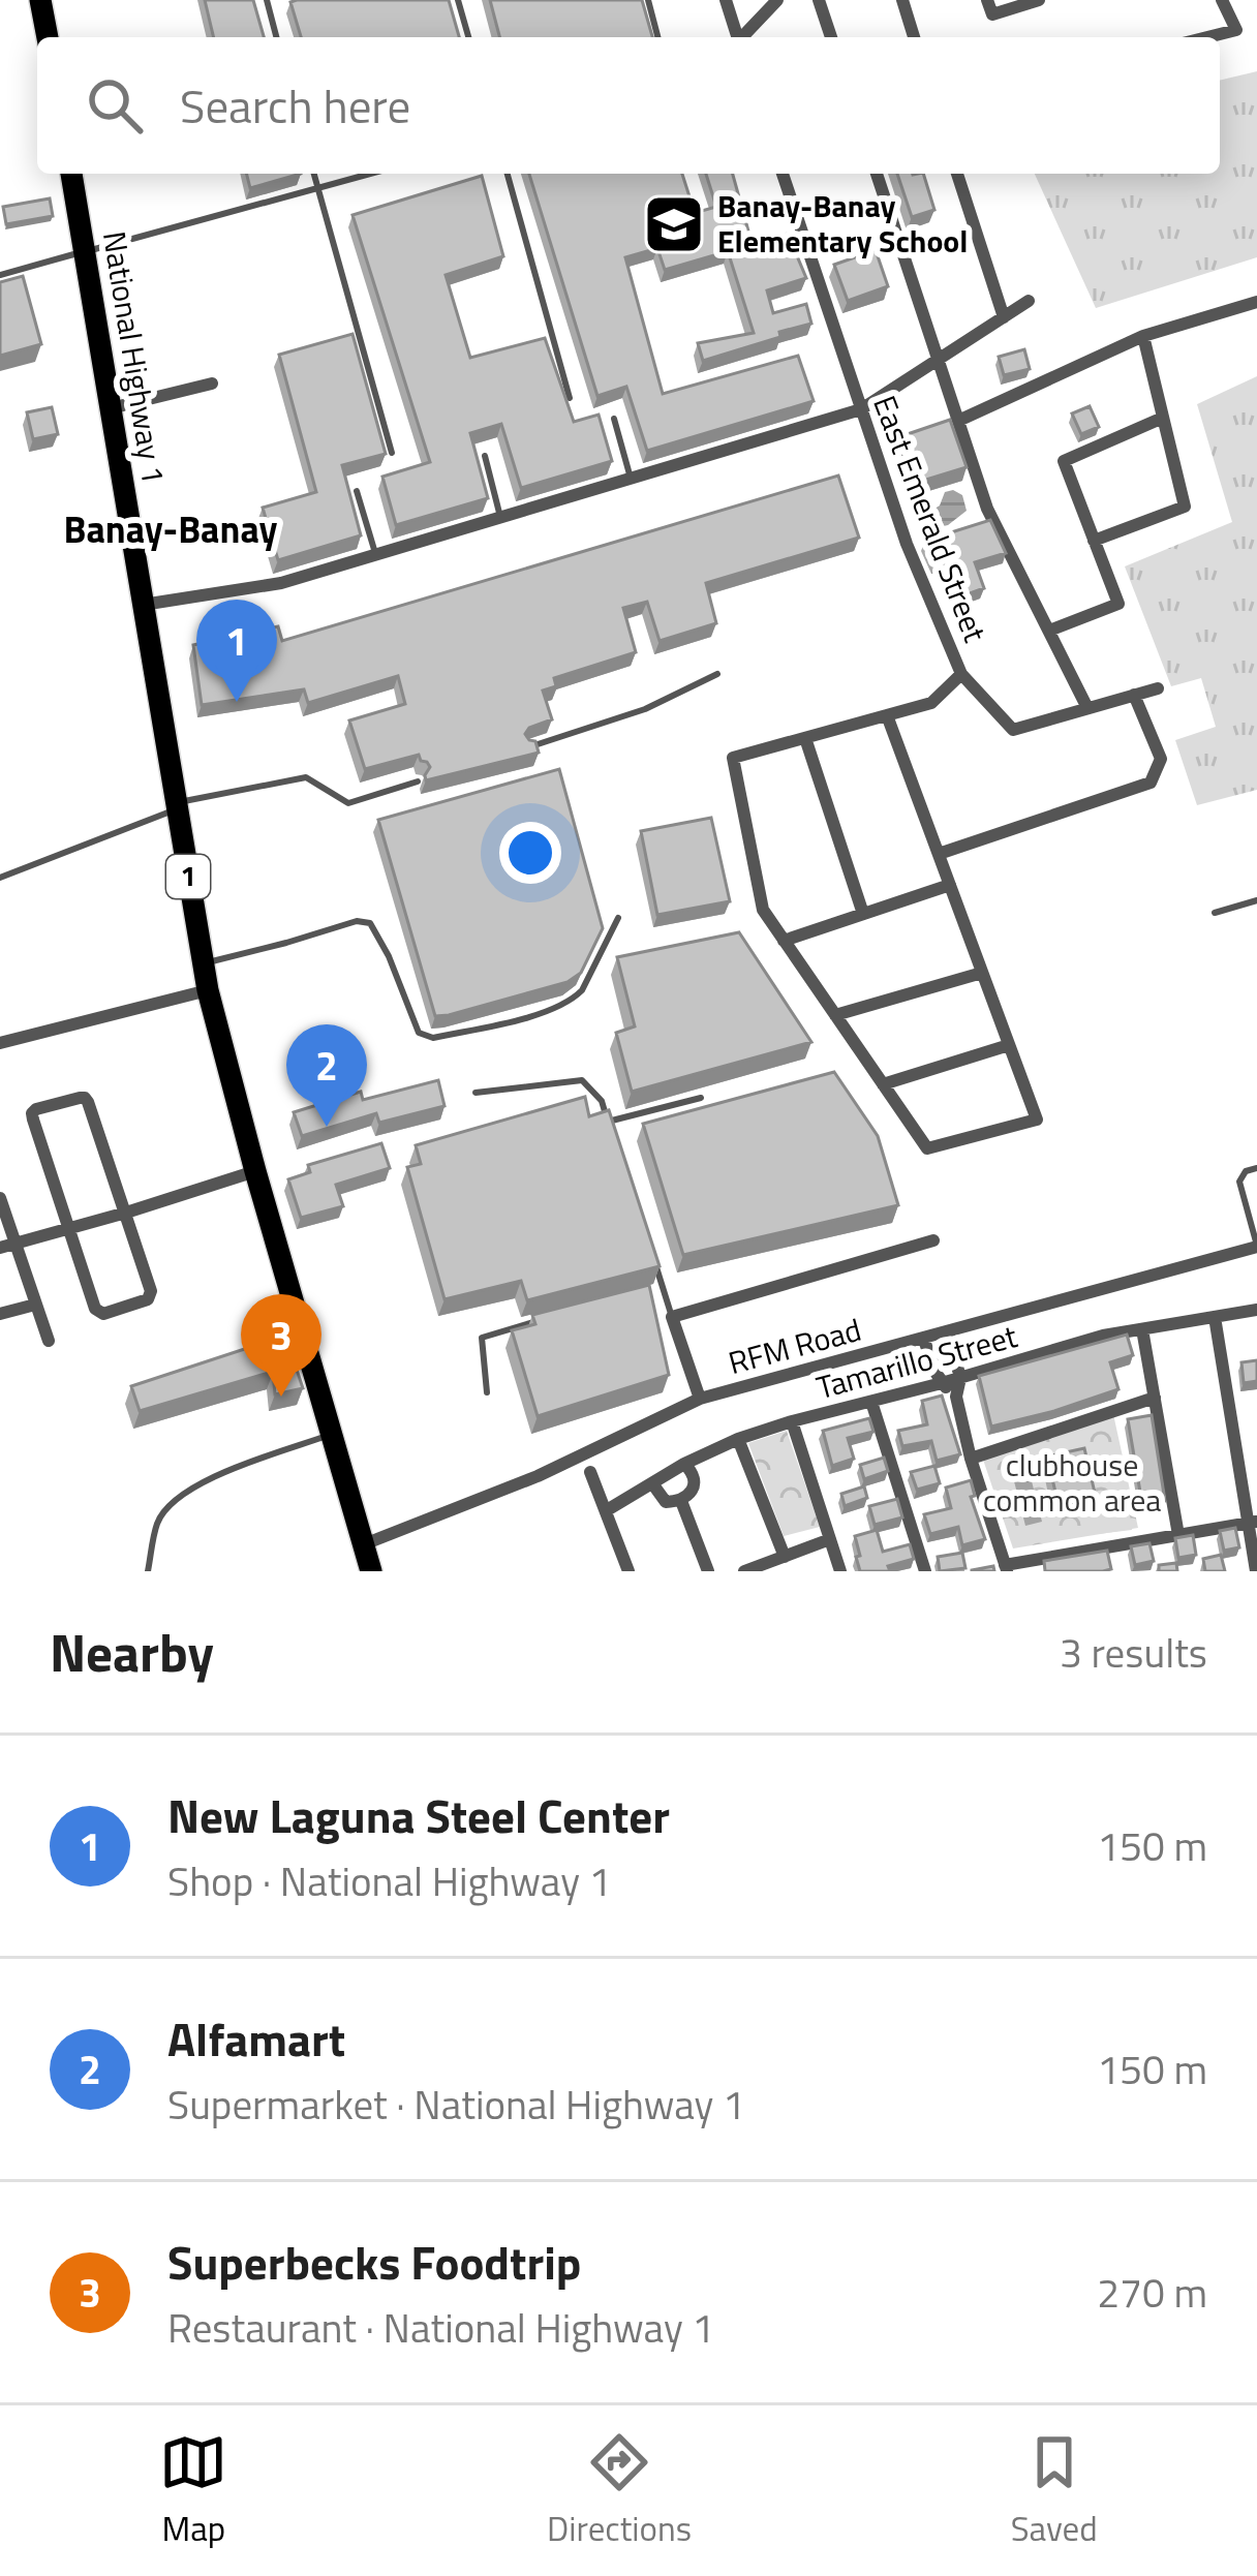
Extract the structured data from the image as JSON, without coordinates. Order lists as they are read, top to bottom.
{
  "streets": {
    "highway": ["National Highway 1", "1"],
    "street": ["East Emerald Street", "RFM Road", "Tamarillo Street"]
  },
  "crossings": [
    ["National Highway 1", "RFM Road"]
  ],
  "districts": ["Banay-Banay"],
  "parks": ["clubhouse common area"],
  "places": {
    "school or university": ["Banay-Banay Elementary School"]
  },
  "page": {
    "search": "Search here",
    "pins": ["1", "2", "3"],
    "heading": ["Nearby", "3 results"],
    "list": [
      {
        "mark": "1",
        "name": "New Laguna Steel Center",
        "note": "Shop · National Highway 1",
        "value": "150 m"
      },
      {
        "mark": "2",
        "name": "Alfamart",
        "note": "Supermarket · National Highway 1",
        "value": "150 m"
      },
      {
        "mark": "3",
        "name": "Superbecks Foodtrip",
        "note": "Restaurant · National Highway 1",
        "value": "270 m"
      }
    ],
    "nav": ["Map", "Directions", "Saved"]
  }
}
